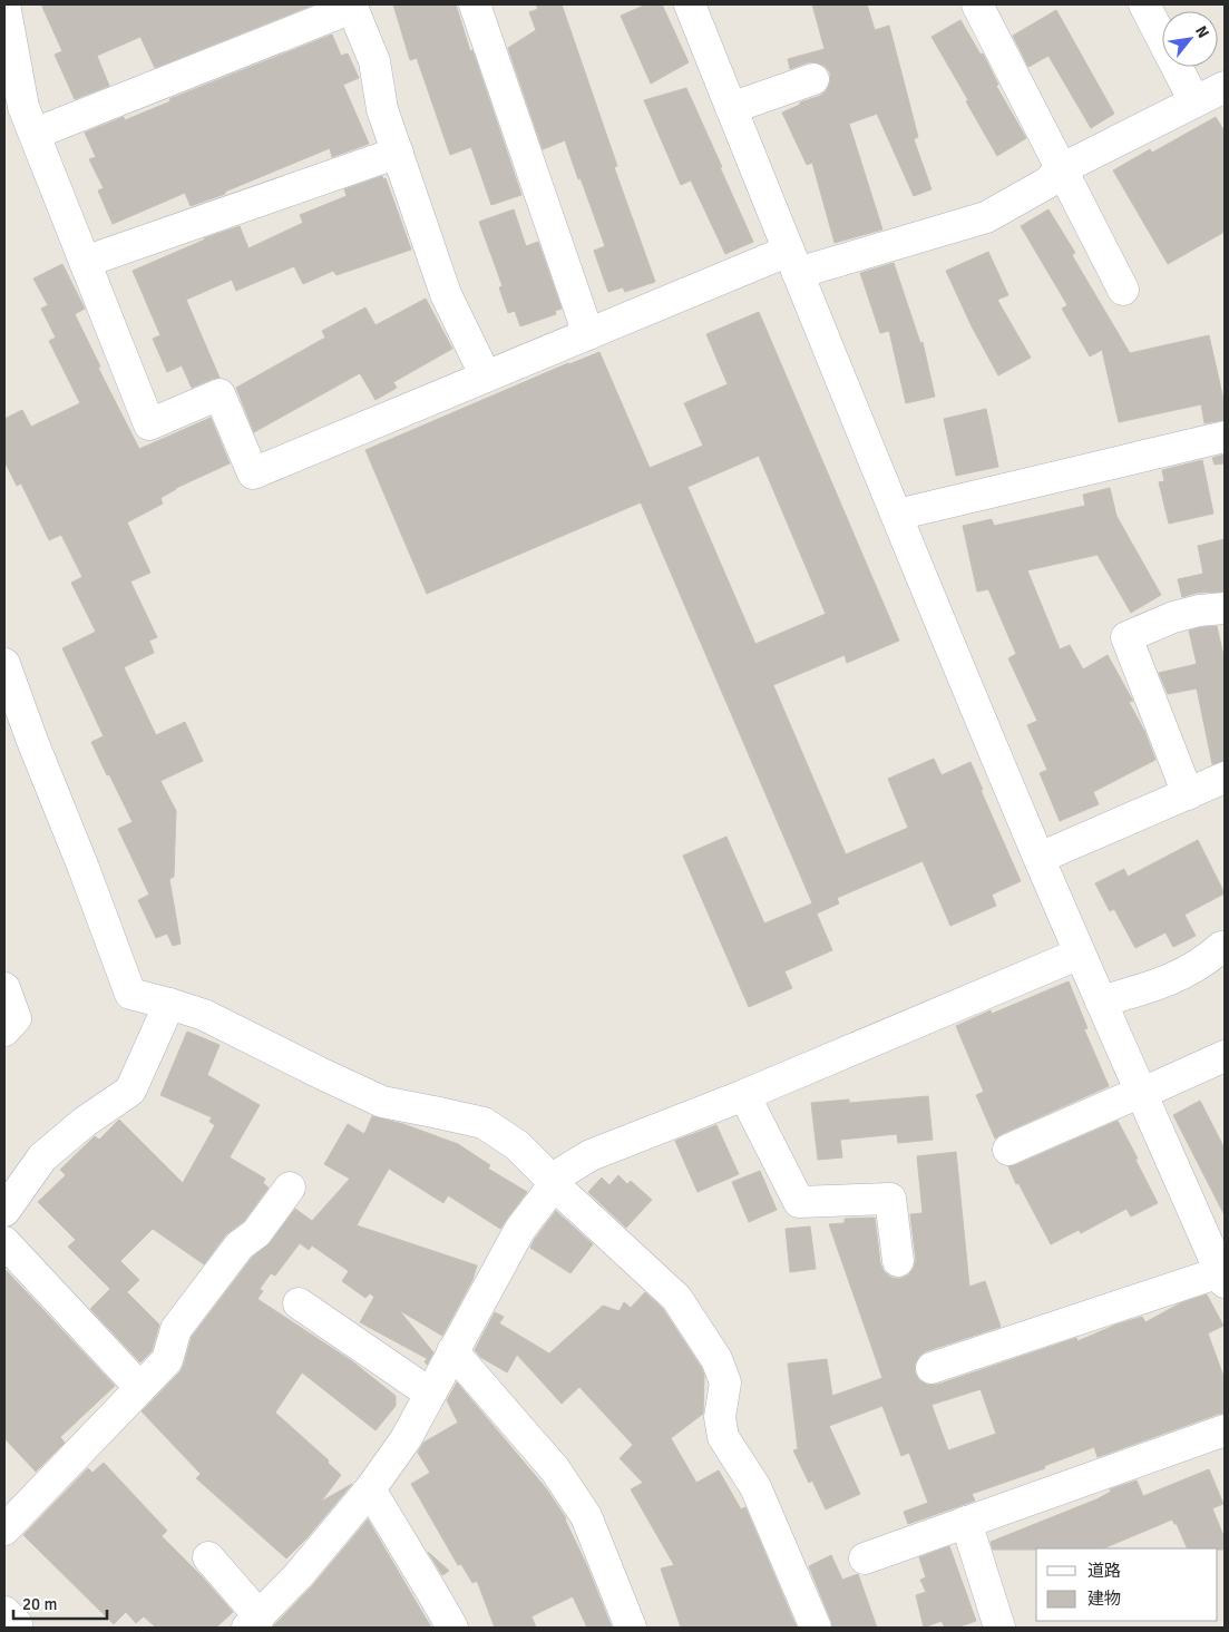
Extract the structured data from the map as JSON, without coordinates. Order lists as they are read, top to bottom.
{
  "legend": ["道路", "建物"],
  "scale_bar": "20 m",
  "north": "top right"
}
